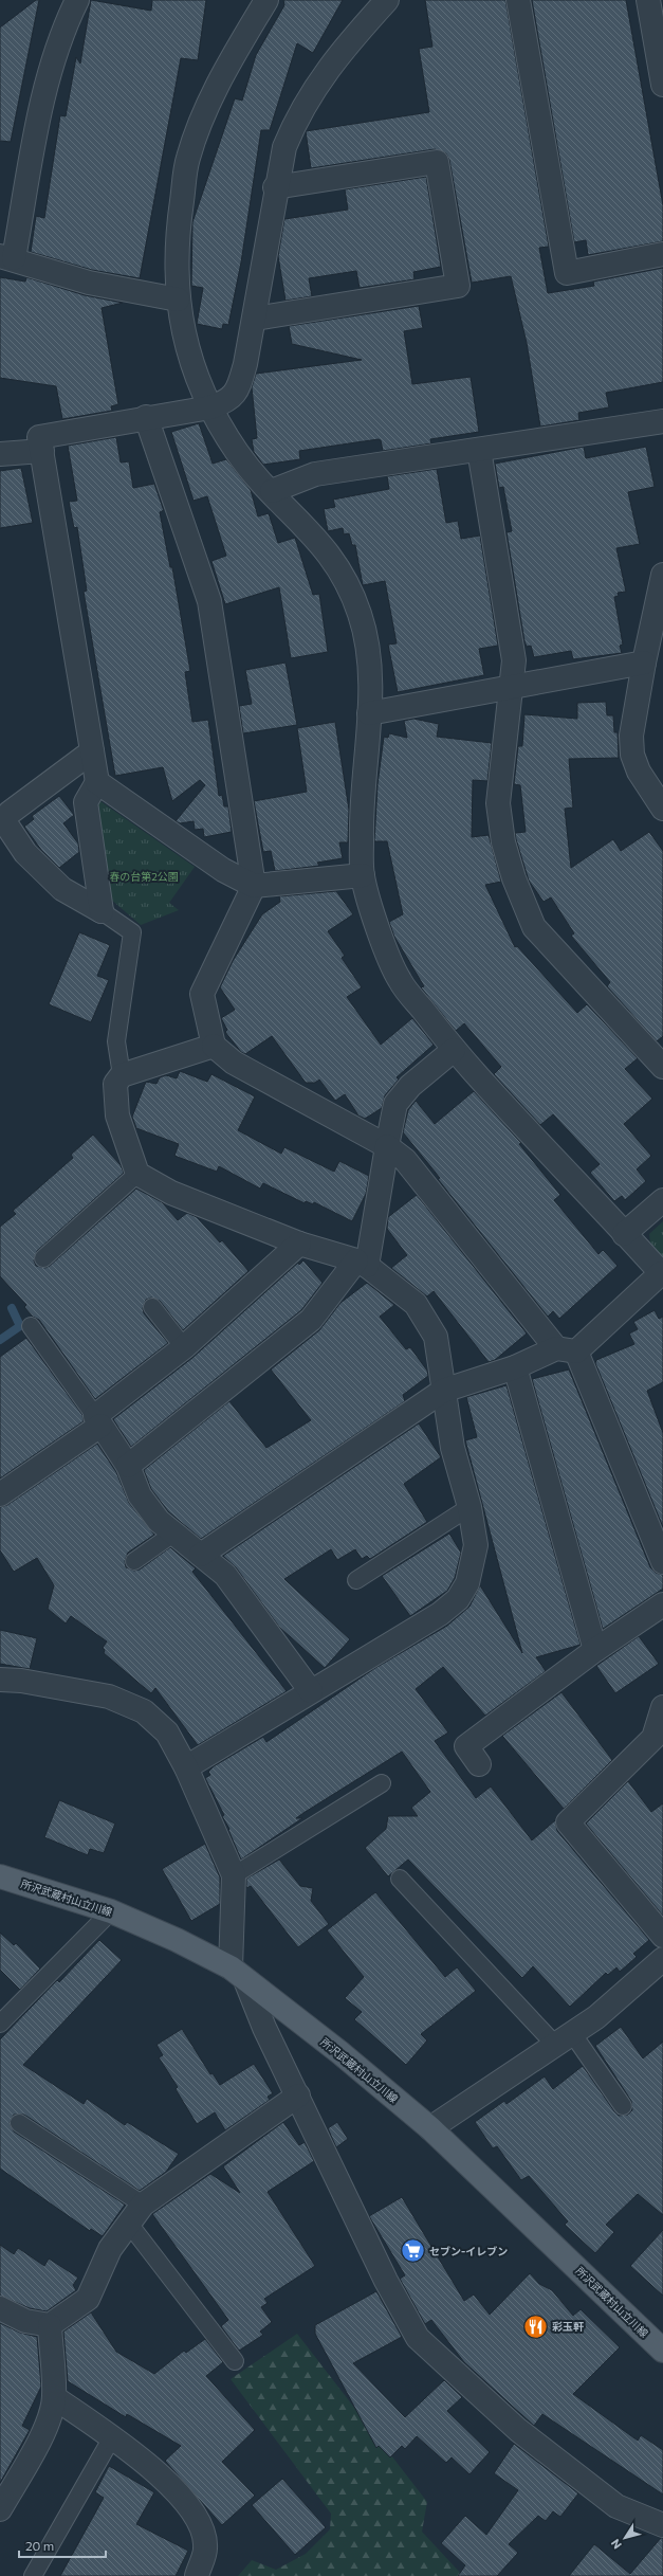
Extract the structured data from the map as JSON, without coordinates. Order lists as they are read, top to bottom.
{
  "streets": {
    "main road": ["所沢武蔵村山立川線"]
  },
  "parks": ["春の台第2公園"],
  "places": {
    "supermarket": ["セブン-イレブン"],
    "restaurant": ["彩玉軒"]
  },
  "scale_bar": "20 m",
  "north": "bottom left"
}
